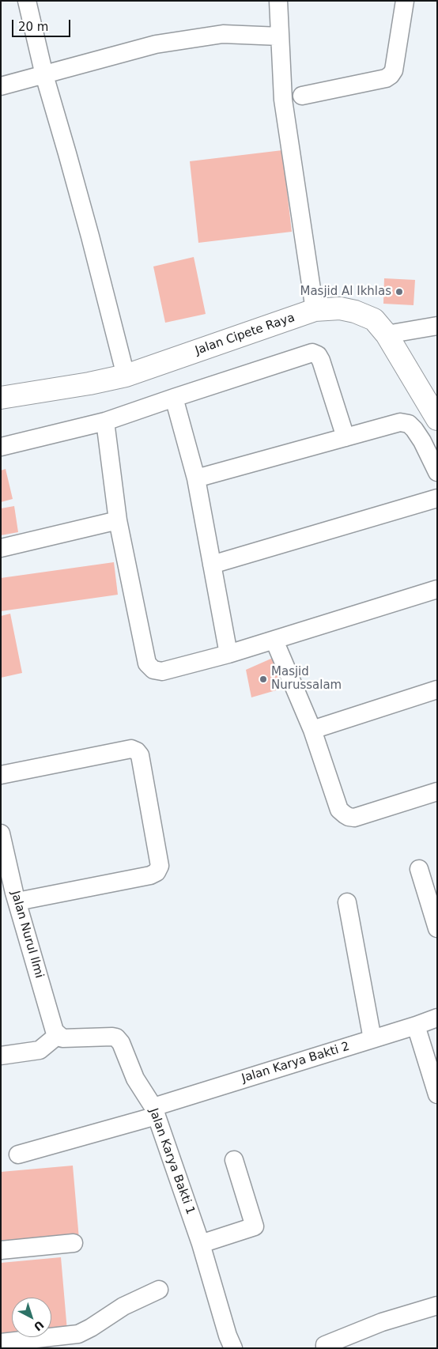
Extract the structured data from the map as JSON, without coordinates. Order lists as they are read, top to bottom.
{
  "streets": {
    "main road": ["Jalan Cipete Raya"],
    "street": ["Jalan Nurul Ilmi", "Jalan Karya Bakti 2", "Jalan Karya Bakti 1"]
  },
  "crossings": [
    ["Jalan Nurul Ilmi", "Jalan Karya Bakti 1"],
    ["Jalan Karya Bakti 2", "Jalan Karya Bakti 1"]
  ],
  "places": ["Masjid Al Ikhlas", "Masjid Nurussalam"],
  "scale_bar": "20 m",
  "north": "bottom right"
}
